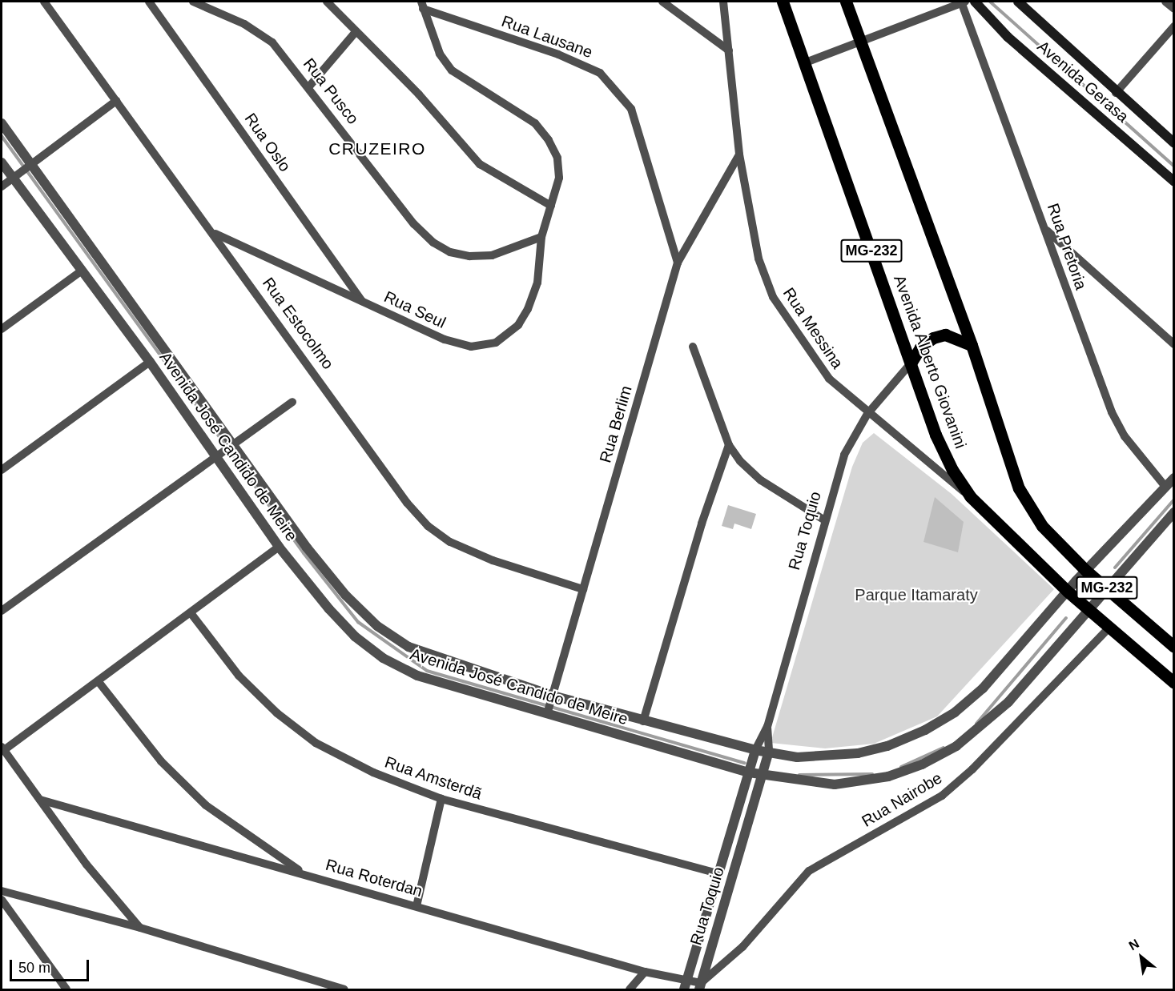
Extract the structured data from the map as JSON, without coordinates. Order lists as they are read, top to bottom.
{
  "streets": {
    "main road": ["Avenida Gerasa", "MG-232", "Avenida Alberto Giovanini"],
    "street": [
      "Rua Lausane",
      "Rua Pusco",
      "Rua Oslo",
      "Rua Pretoria",
      "Rua Seul",
      "Rua Estocolmo",
      "Rua Messina",
      "Rua Berlim",
      "Avenida José Candido de Meire",
      "Rua Toquio",
      "Rua Amsterdã",
      "Rua Nairobe",
      "Rua Roterdan"
    ]
  },
  "crossings": [
    ["Rua Lausane", "Rua Berlim"],
    ["Rua Pusco", "Rua Seul"],
    ["Rua Oslo", "Rua Seul"],
    ["Rua Pretoria", "Avenida José Candido de Meire"],
    ["MG-232", "Avenida José Candido de Meire"],
    ["Rua Seul", "Rua Estocolmo"],
    ["Rua Estocolmo", "Rua Berlim"],
    ["Rua Messina", "Avenida Alberto Giovanini"],
    ["Rua Messina", "Rua Berlim"],
    ["Rua Messina", "Rua Toquio"],
    ["Avenida Alberto Giovanini", "Avenida José Candido de Meire"],
    ["Avenida Alberto Giovanini", "Rua Toquio"],
    ["Avenida Alberto Giovanini", "Rua Nairobe"],
    ["Rua Berlim", "Avenida José Candido de Meire"],
    ["Avenida José Candido de Meire", "Rua Toquio"],
    ["Rua Toquio", "Rua Nairobe"],
    ["Rua Toquio", "Rua Roterdan"],
    ["Rua Nairobe", "Rua Roterdan"]
  ],
  "districts": ["CRUZEIRO"],
  "parks": ["Parque Itamaraty"],
  "scale_bar": "50 m",
  "north": "top left"
}
